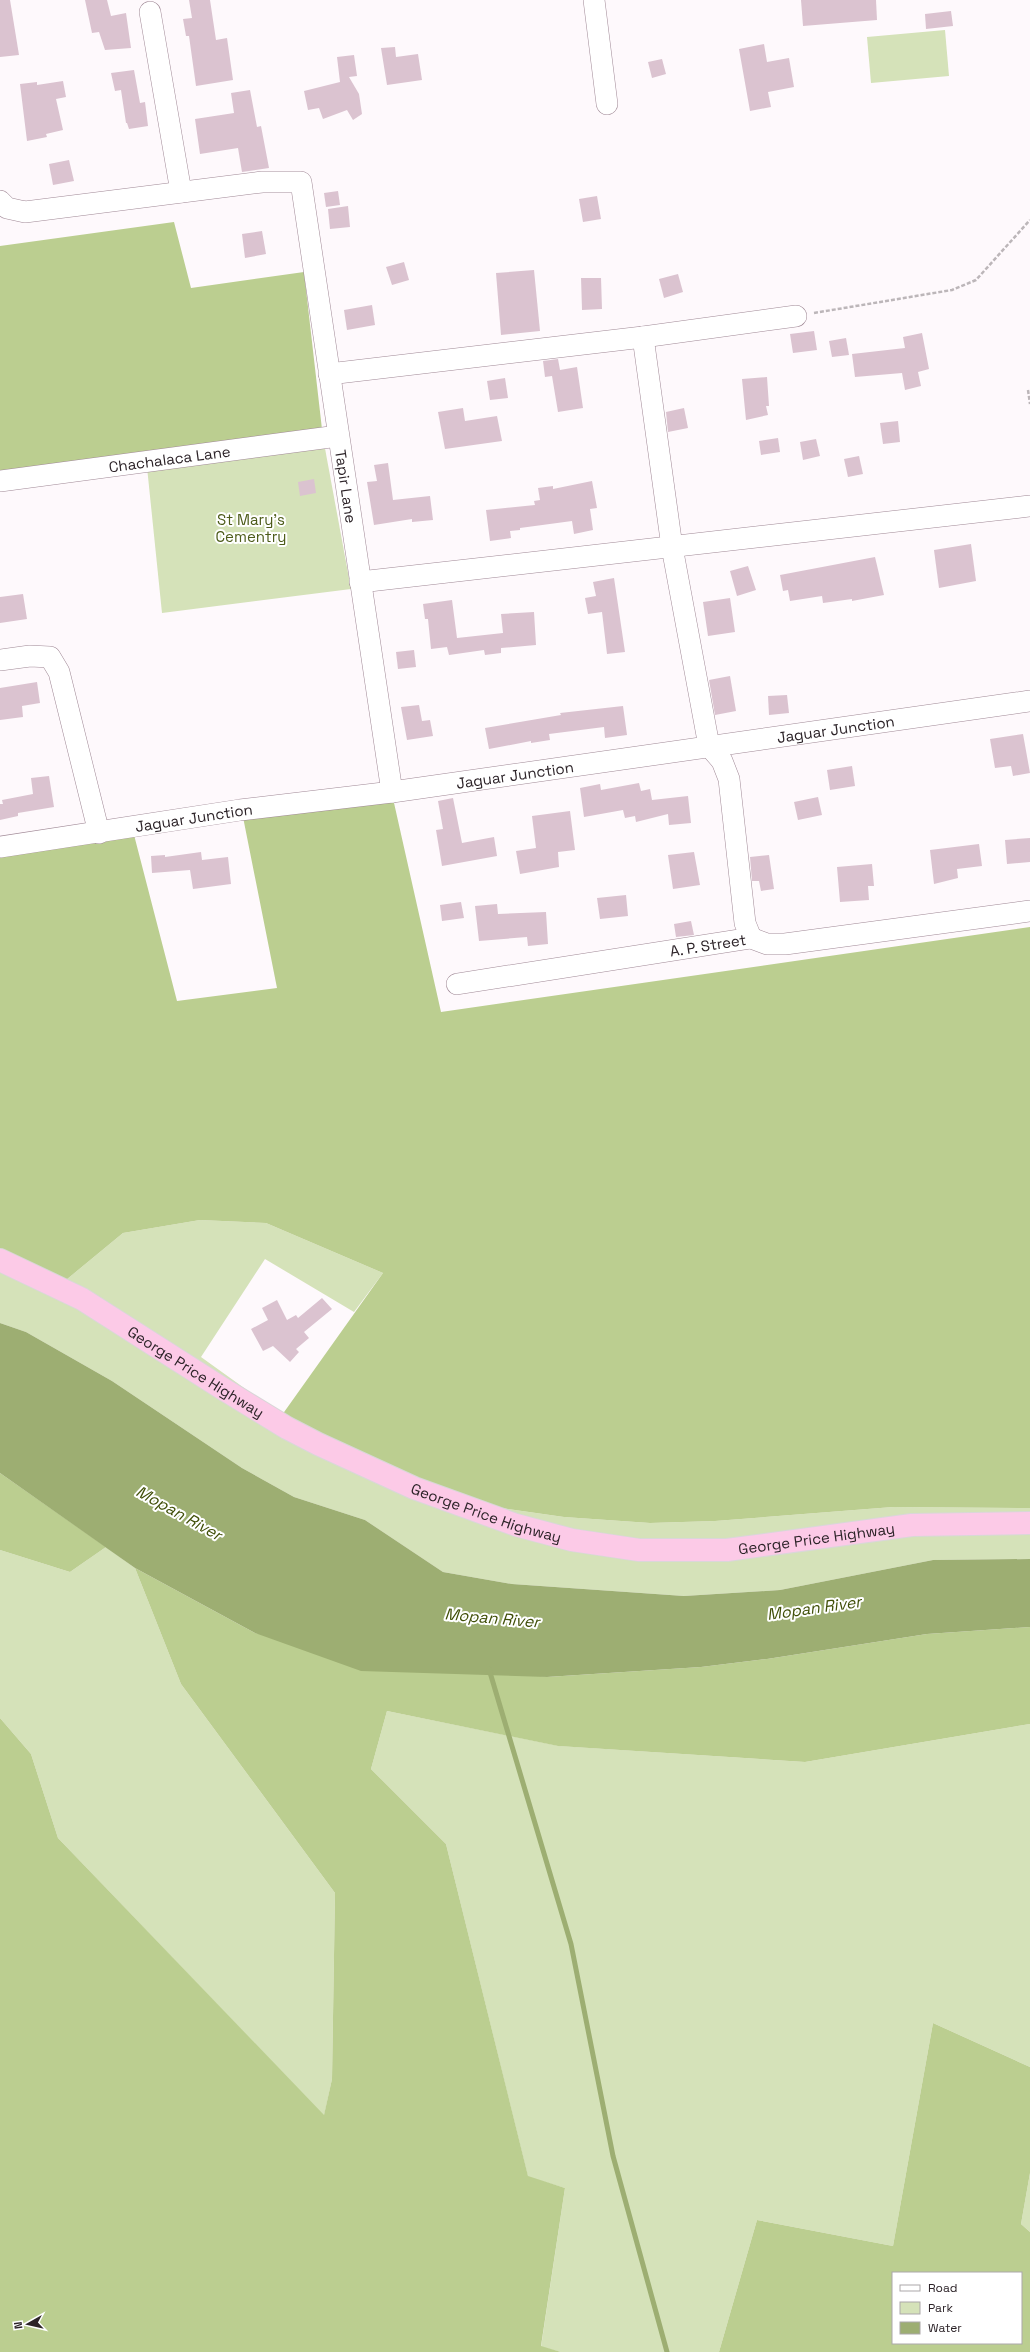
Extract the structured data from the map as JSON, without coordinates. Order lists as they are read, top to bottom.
{
  "streets": {
    "highway": ["George Price Highway"],
    "street": [
      "Chachalaca Lane",
      "Tapir Lane",
      "Jaguar Junction",
      "A. P. Street"
    ]
  },
  "crossings": [
    ["Chachalaca Lane", "Tapir Lane"],
    ["Tapir Lane", "Jaguar Junction"]
  ],
  "water": ["Mopan River"],
  "parks": ["St Mary's Cementry"],
  "legend": ["Road", "Park", "Water"],
  "north": "left"
}
